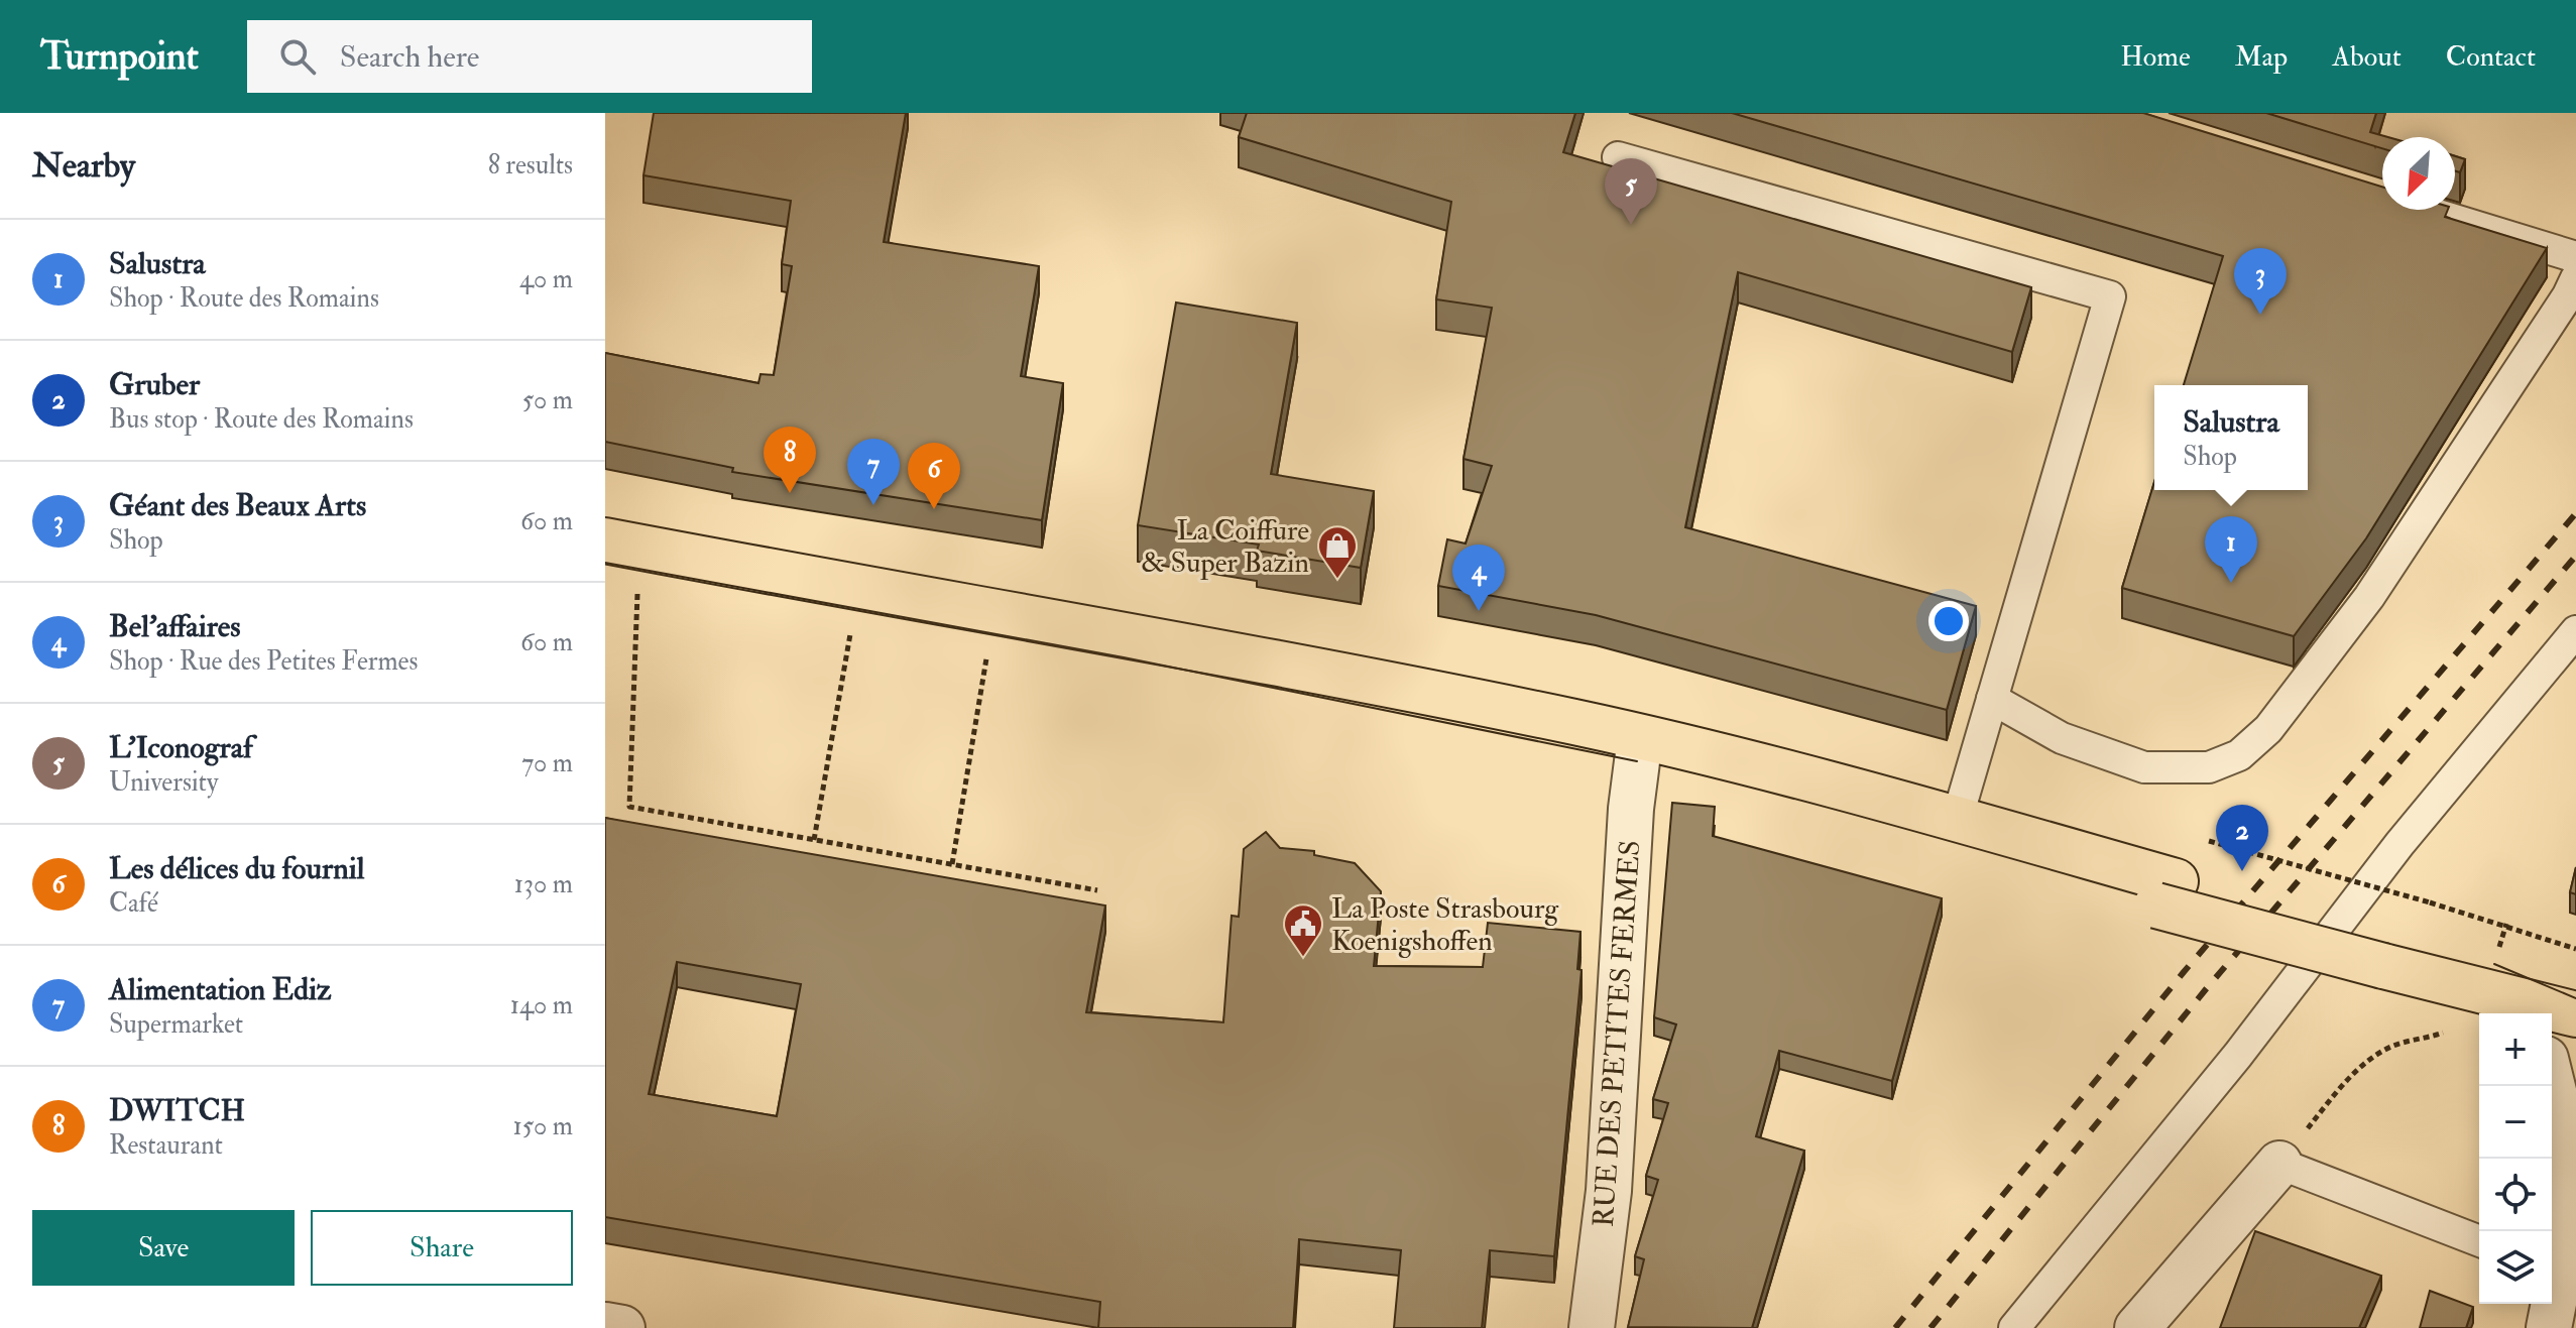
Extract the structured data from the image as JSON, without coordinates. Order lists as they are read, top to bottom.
{
  "streets": {
    "street": ["RUE DES PETITES FERMES"]
  },
  "places": {
    "shop": ["La Coiffure & Super Bazin"],
    "public building": ["La Poste Strasbourg Koenigshoffen"]
  },
  "north": "bottom left",
  "page": {
    "header": "Turnpoint",
    "search": "Search here",
    "nav": [
      "Home",
      "Map",
      "About",
      "Contact"
    ],
    "heading": ["Nearby", "8 results"],
    "pins": [
      "5",
      "3",
      "8",
      "7",
      "6",
      "1",
      "4",
      "2"
    ],
    "list": [
      {
        "mark": "1",
        "name": "Salustra",
        "note": "Shop · Route des Romains",
        "value": "40 m"
      },
      {
        "mark": "2",
        "name": "Gruber",
        "note": "Bus stop · Route des Romains",
        "value": "50 m"
      },
      {
        "mark": "3",
        "name": "Géant des Beaux Arts",
        "note": "Shop",
        "value": "60 m"
      },
      {
        "mark": "4",
        "name": "Bel'affaires",
        "note": "Shop · Rue des Petites Fermes",
        "value": "60 m"
      },
      {
        "mark": "5",
        "name": "L'Iconograf",
        "note": "University",
        "value": "70 m"
      },
      {
        "mark": "6",
        "name": "Les délices du fournil",
        "note": "Café",
        "value": "130 m"
      },
      {
        "mark": "7",
        "name": "Alimentation Ediz",
        "note": "Supermarket",
        "value": "140 m"
      },
      {
        "mark": "8",
        "name": "DWITCH",
        "note": "Restaurant",
        "value": "150 m"
      }
    ],
    "popup": ["Salustra", "Shop"],
    "map_buttons": ["+", "−"],
    "buttons": ["Save", "Share"]
  }
}
